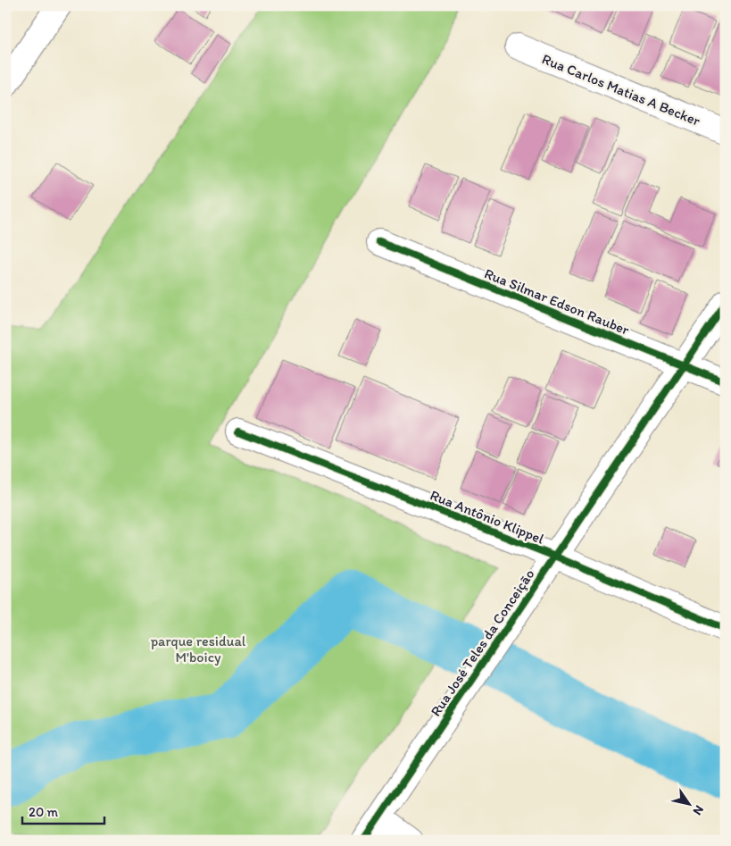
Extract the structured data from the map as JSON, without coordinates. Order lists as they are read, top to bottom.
{
  "streets": {
    "street": [
      "Rua Carlos Matias A Becker",
      "Rua Silmar Edson Rauber",
      "Rua Antônio Klippel",
      "Rua José Teles da Conceição"
    ]
  },
  "crossings": [
    ["Rua Silmar Edson Rauber", "Rua José Teles da Conceição"],
    ["Rua Antônio Klippel", "Rua José Teles da Conceição"]
  ],
  "parks": ["parque residual M'boicy"],
  "scale_bar": "20 m",
  "north": "bottom right"
}
